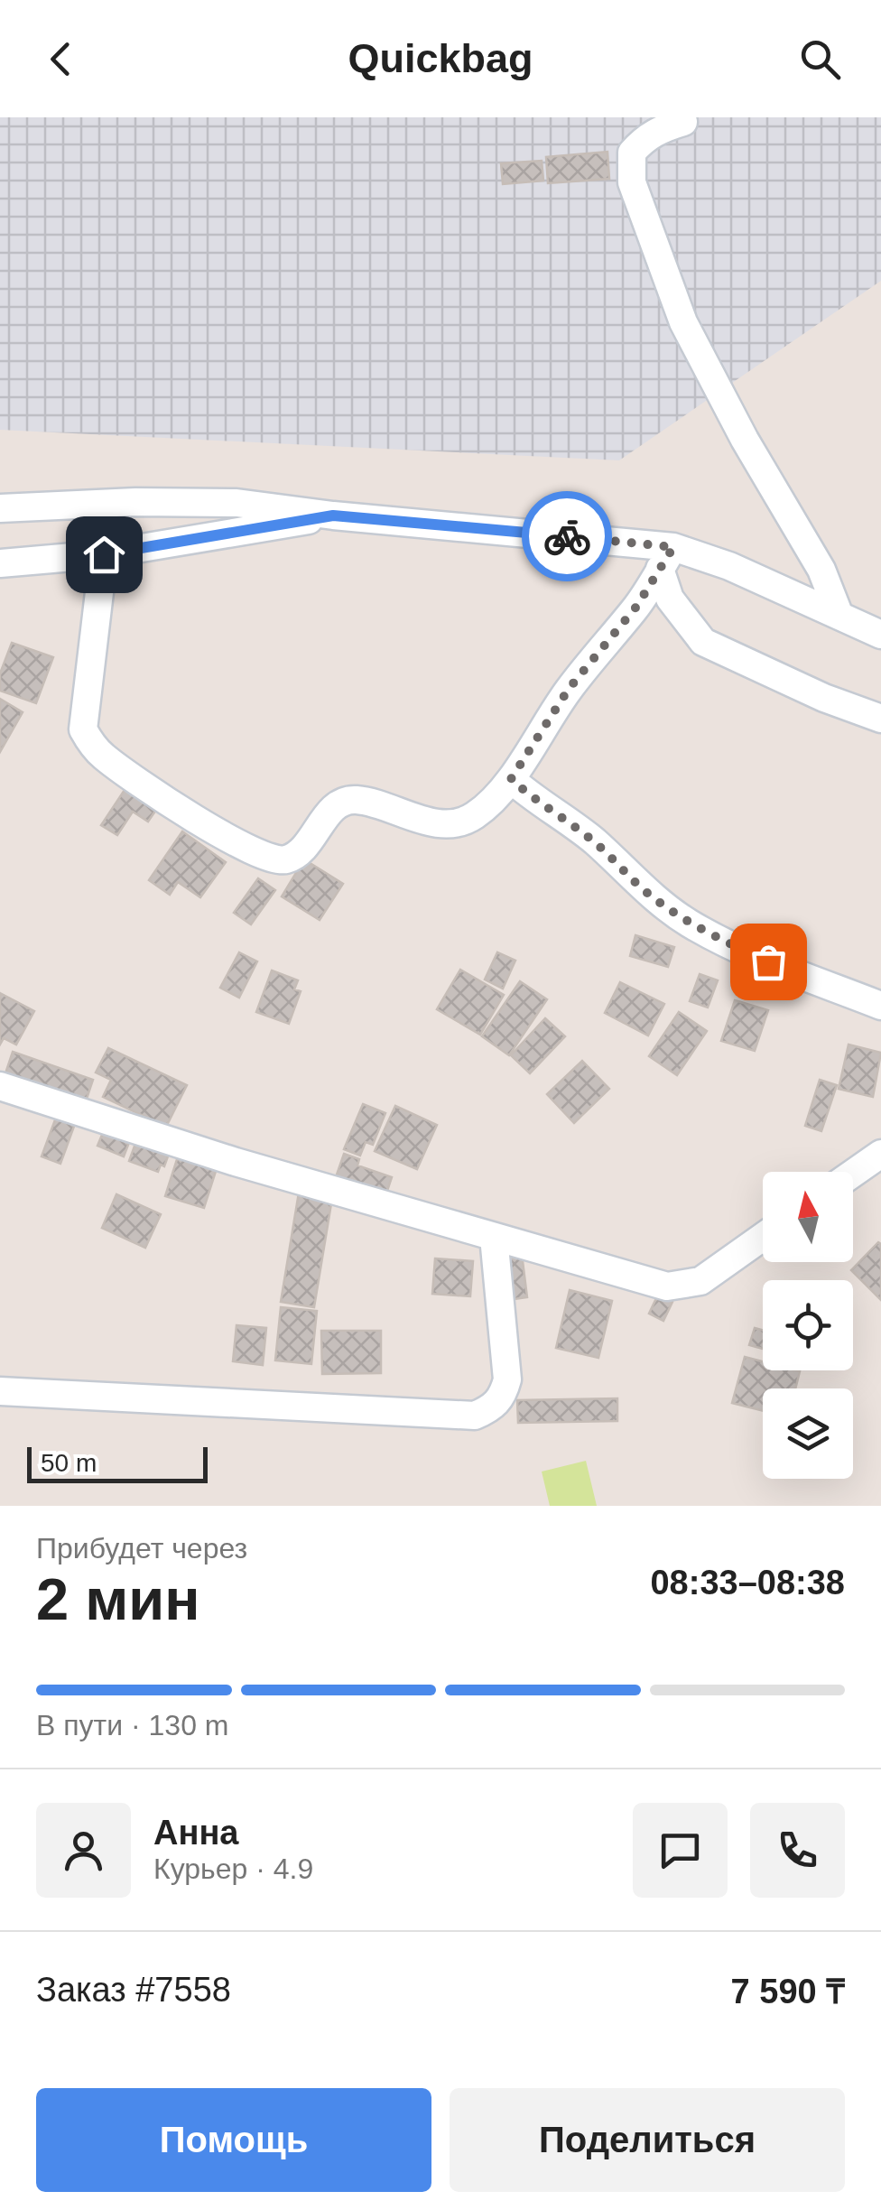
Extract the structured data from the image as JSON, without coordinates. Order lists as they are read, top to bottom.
{
  "scale_bar": "50 m",
  "north": "top",
  "page": {
    "header": "Quickbag",
    "scale": "50 m",
    "heading": ["2 мин", "Прибудет через", "08:33–08:38"],
    "panel": [
      "Анна",
      "Курьер · 4.9",
      "Заказ #7558",
      "7 590 ₸"
    ],
    "bar": "В пути · 130 m",
    "buttons": ["Помощь", "Поделиться"]
  }
}
